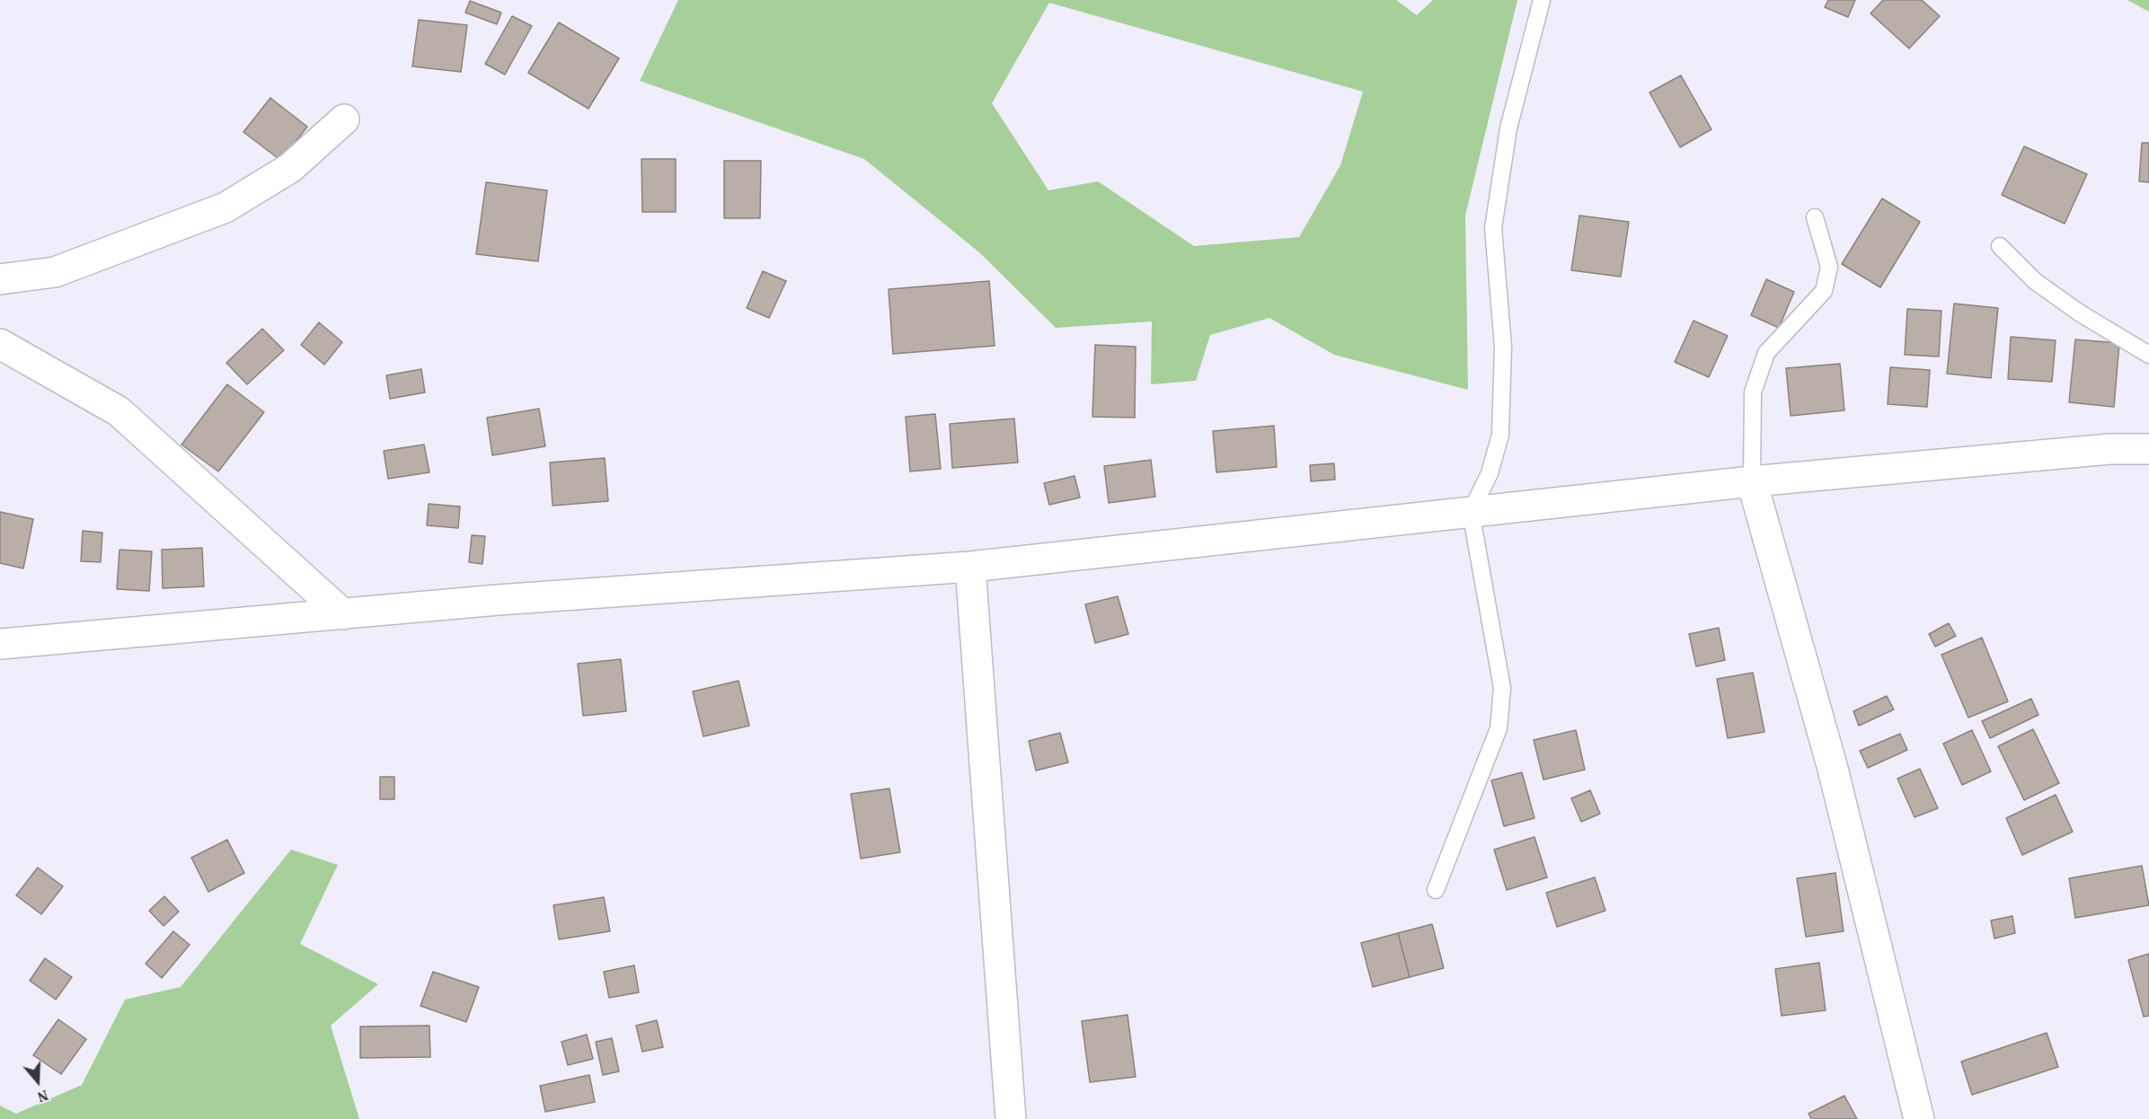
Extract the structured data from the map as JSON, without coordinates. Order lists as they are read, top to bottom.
{
  "north": "bottom"
}
